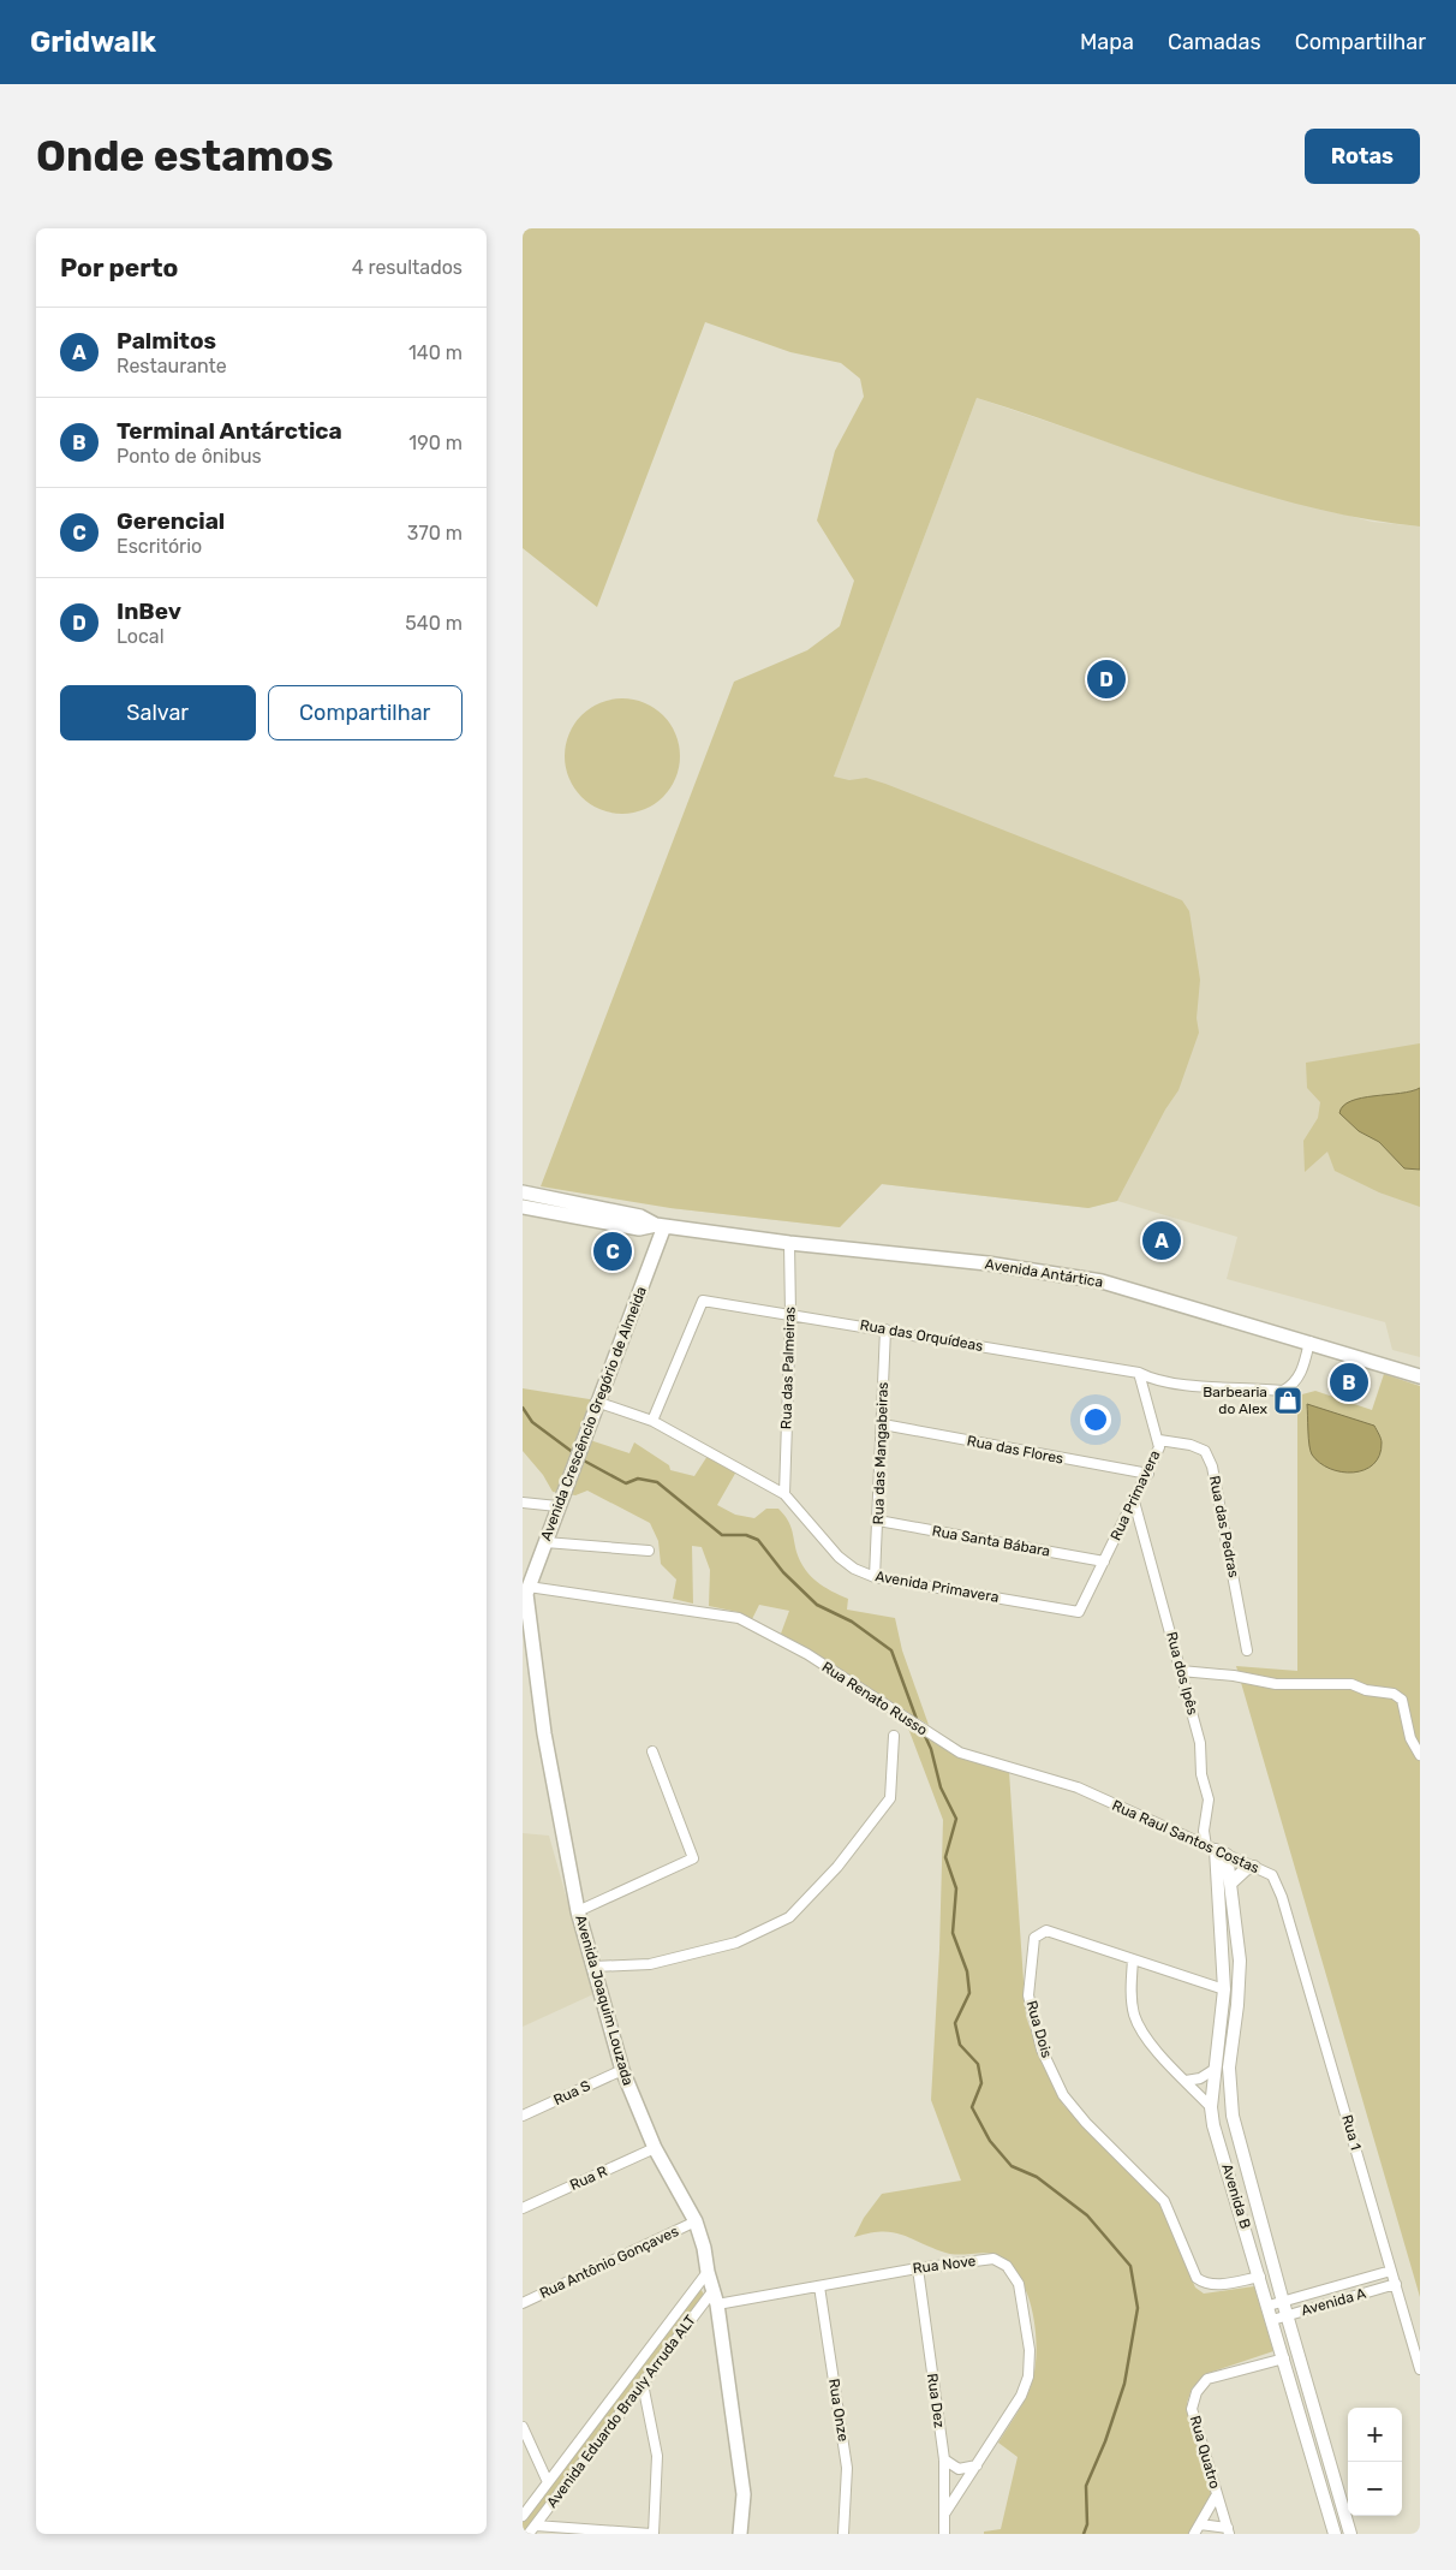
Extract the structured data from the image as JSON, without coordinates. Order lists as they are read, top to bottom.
{
  "streets": {
    "main road": ["Avenida Antártica", "Avenida Crescêncio Gregório de Almeida", "Avenida Joaquim Louzada"],
    "street": [
      "Rua das Orquídeas",
      "Rua das Palmeiras",
      "Rua das Flores",
      "Rua das Mangabeiras",
      "Rua Primavera",
      "Rua das Pedras",
      "Rua Santa Bábara",
      "Avenida Primavera",
      "Rua dos Ipês",
      "Rua Renato Russo",
      "Rua Raul Santos Costas",
      "Rua Dois",
      "Rua S",
      "Rua 1",
      "Rua R",
      "Avenida B",
      "Rua Antônio Gonçaves",
      "Rua Nove",
      "Avenida A",
      "Rua Dez",
      "Rua Onze",
      "Avenida Eduardo Brauly Arruda ALT",
      "Rua Quatro"
    ]
  },
  "crossings": [
    ["Avenida Antártica", "Rua das Orquídeas"],
    ["Avenida Antártica", "Rua das Palmeiras"],
    ["Avenida Antártica", "Avenida Crescêncio Gregório de Almeida"],
    ["Rua das Orquídeas", "Rua das Palmeiras"],
    ["Rua das Orquídeas", "Rua das Mangabeiras"],
    ["Rua das Orquídeas", "Rua Primavera"],
    ["Rua das Orquídeas", "Avenida Primavera"],
    ["Rua das Palmeiras", "Avenida Primavera"],
    ["Avenida Crescêncio Gregório de Almeida", "Avenida Primavera"],
    ["Avenida Crescêncio Gregório de Almeida", "Rua Renato Russo"],
    ["Avenida Crescêncio Gregório de Almeida", "Avenida Joaquim Louzada"],
    ["Rua das Flores", "Rua das Mangabeiras"],
    ["Rua das Flores", "Rua Primavera"],
    ["Rua das Mangabeiras", "Rua Santa Bábara"],
    ["Rua das Mangabeiras", "Avenida Primavera"],
    ["Rua Primavera", "Rua das Pedras"],
    ["Rua Primavera", "Rua Santa Bábara"],
    ["Rua Primavera", "Avenida Primavera"],
    ["Rua Primavera", "Rua dos Ipês"],
    ["Rua dos Ipês", "Rua Raul Santos Costas"],
    ["Rua dos Ipês", "Avenida B"],
    ["Rua Renato Russo", "Rua Raul Santos Costas"],
    ["Rua Renato Russo", "Avenida Joaquim Louzada"],
    ["Rua Raul Santos Costas", "Rua 1"],
    ["Rua Raul Santos Costas", "Avenida B"],
    ["Avenida Joaquim Louzada", "Rua S"],
    ["Avenida Joaquim Louzada", "Rua R"],
    ["Avenida Joaquim Louzada", "Rua Antônio Gonçaves"],
    ["Avenida Joaquim Louzada", "Rua Nove"],
    ["Avenida Joaquim Louzada", "Avenida Eduardo Brauly Arruda ALT"],
    ["Rua Dois", "Avenida B"],
    ["Rua 1", "Avenida A"],
    ["Avenida B", "Avenida A"],
    ["Avenida B", "Rua Quatro"],
    ["Rua Nove", "Rua Dez"],
    ["Rua Nove", "Rua Onze"]
  ],
  "places": {
    "shop": ["Barbearia do Alex"]
  },
  "page": {
    "header": "Gridwalk",
    "nav": ["Mapa", "Camadas", "Compartilhar"],
    "buttons": [
      "Rotas",
      ["Salvar", "Compartilhar"]
    ],
    "title": "Onde estamos",
    "heading": ["Por perto", "4 resultados"],
    "list": [
      {
        "mark": "A",
        "name": "Palmitos",
        "note": "Restaurante",
        "value": "140 m"
      },
      {
        "mark": "B",
        "name": "Terminal Antárctica",
        "note": "Ponto de ônibus",
        "value": "190 m"
      },
      {
        "mark": "C",
        "name": "Gerencial",
        "note": "Escritório",
        "value": "370 m"
      },
      {
        "mark": "D",
        "name": "InBev",
        "note": "Local",
        "value": "540 m"
      }
    ],
    "pins": [
      "D",
      "A",
      "C",
      "B"
    ],
    "map_buttons": ["+", "−"]
  }
}
